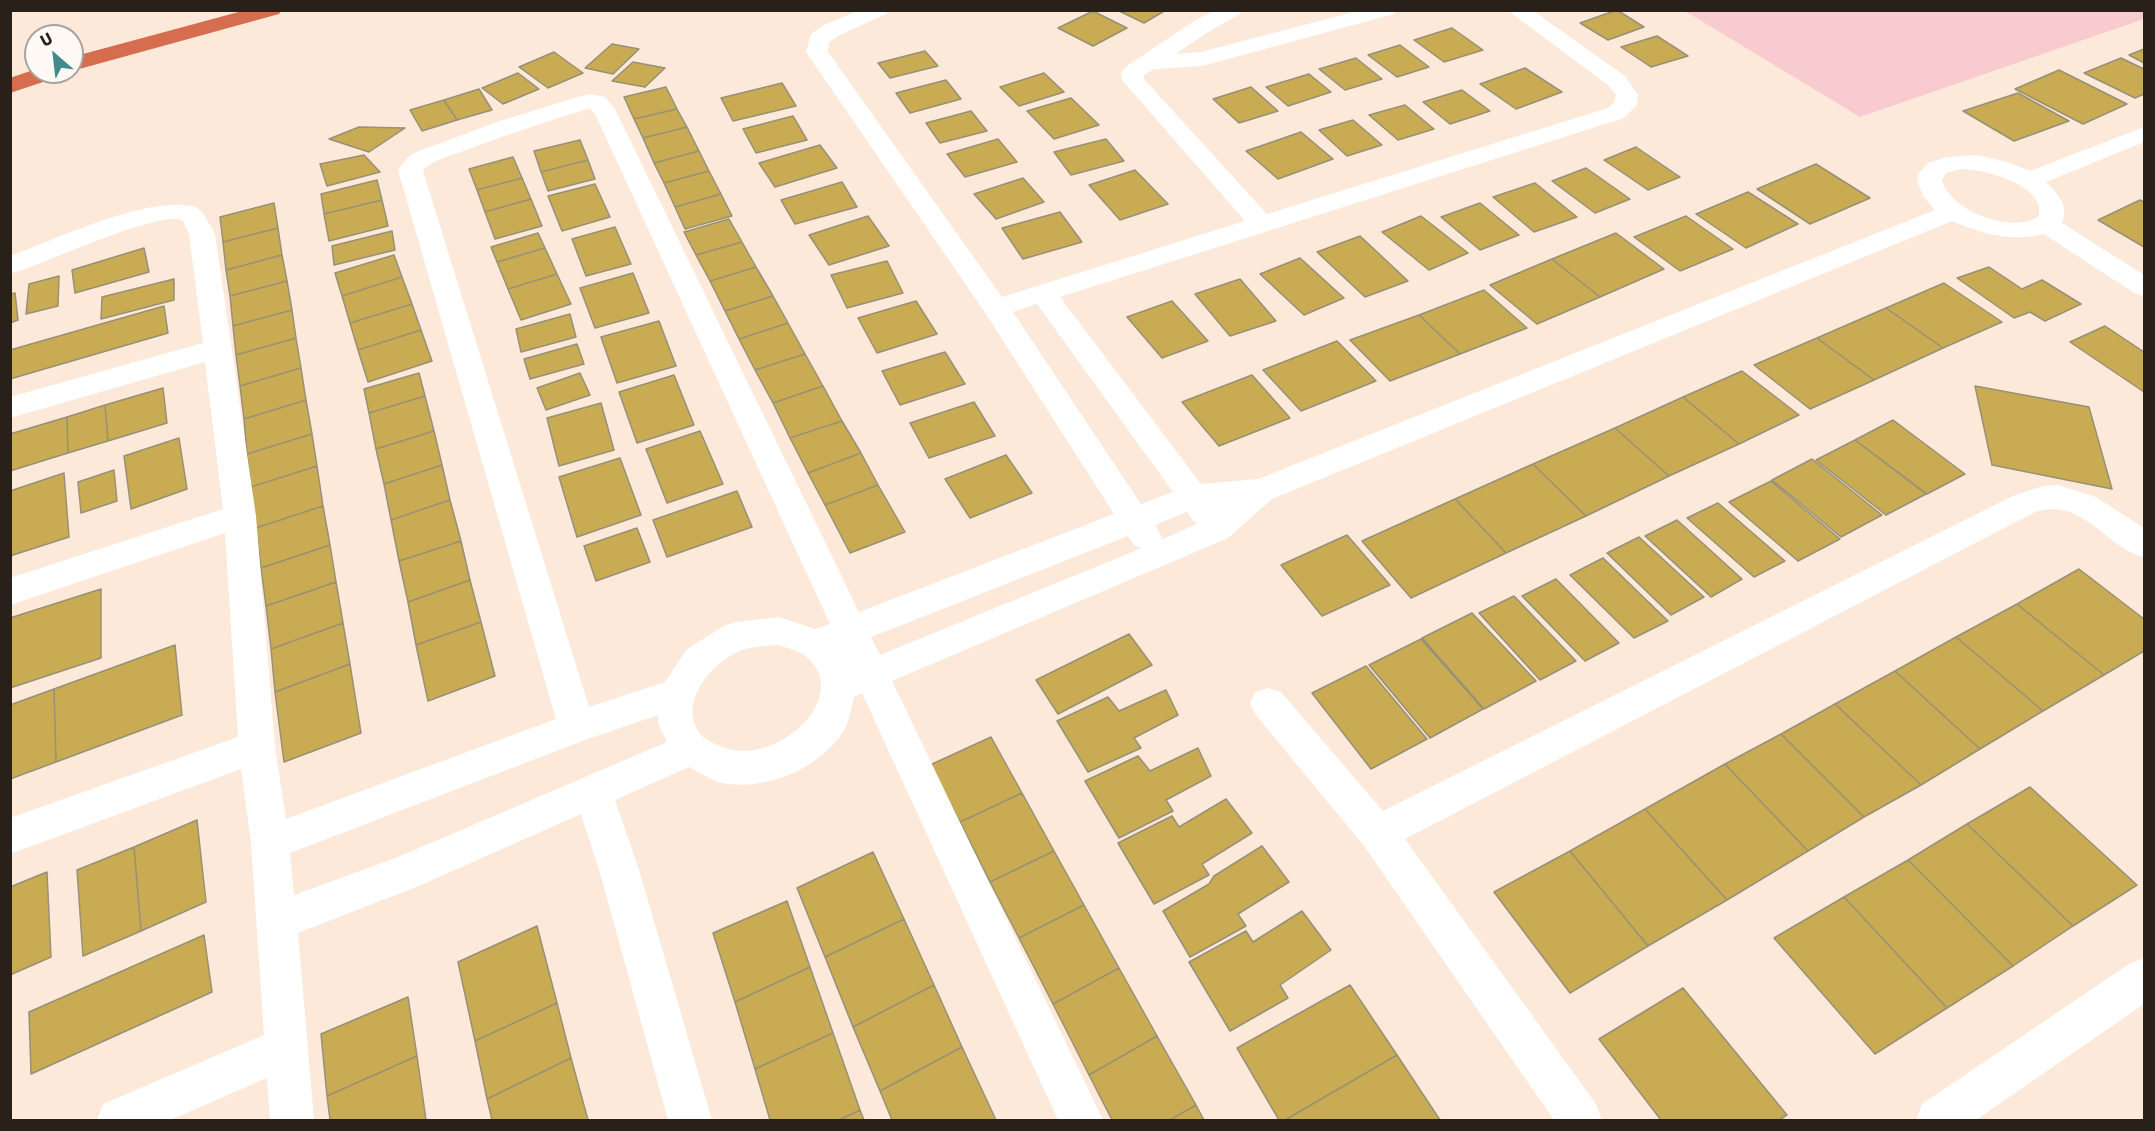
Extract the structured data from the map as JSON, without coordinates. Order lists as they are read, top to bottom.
{
  "north": "top left"
}
